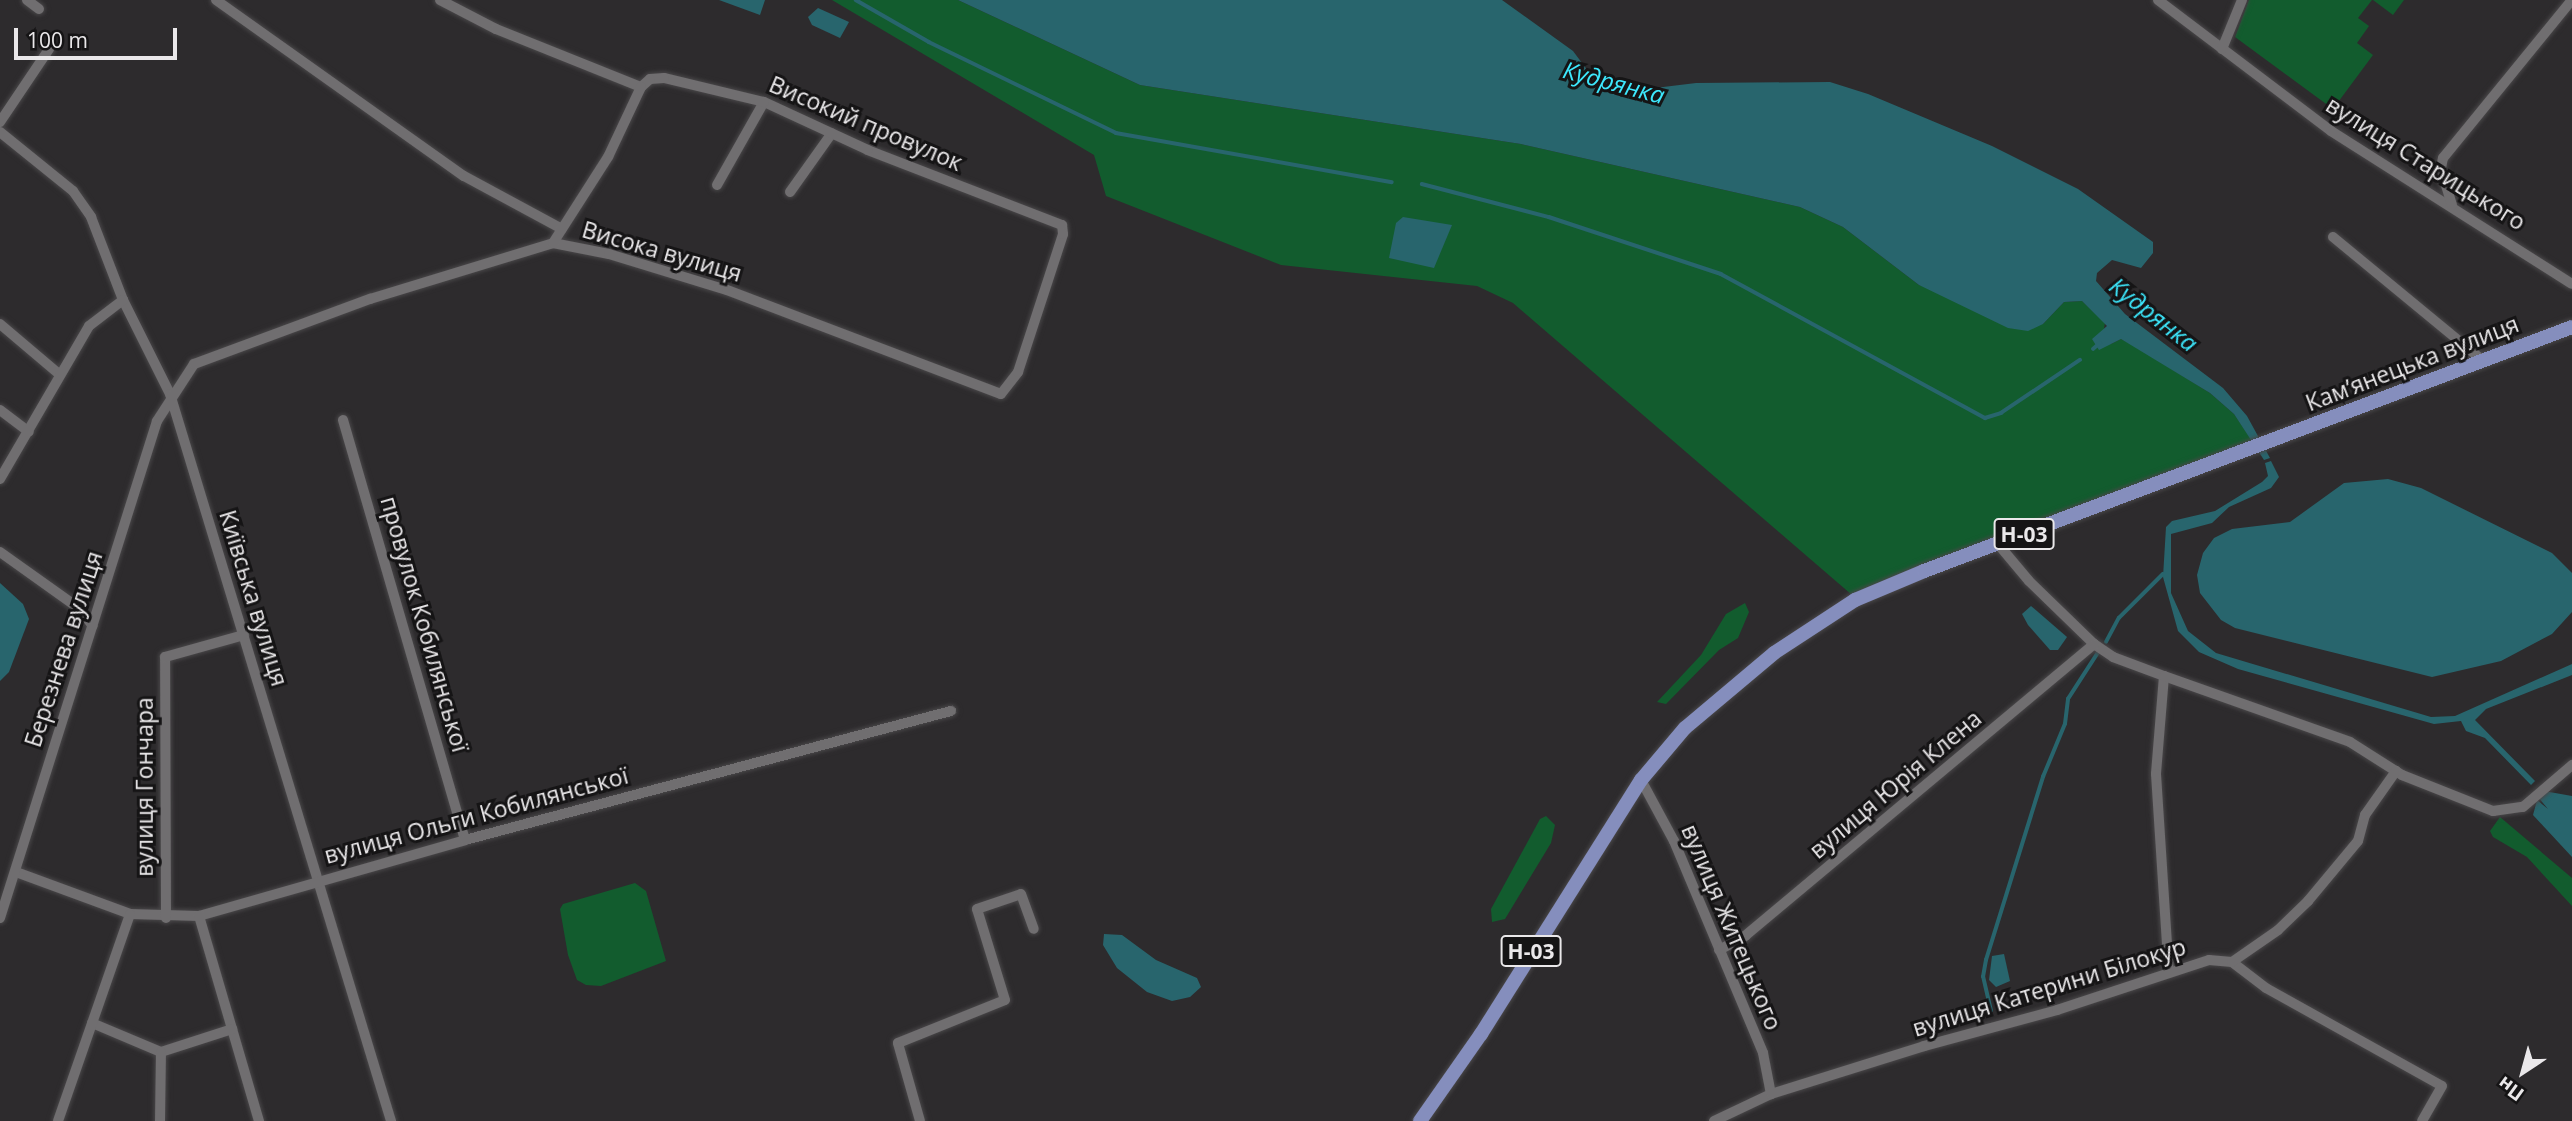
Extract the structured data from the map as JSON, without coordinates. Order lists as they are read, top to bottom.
{
  "streets": {
    "main road": ["Камʼянецька вулиця", "Н-03"],
    "street": [
      "Високий провулок",
      "вулиця Старицького",
      "Висока вулиця",
      "Київська вулиця",
      "провулок Кобилянської",
      "Березнева вулиця",
      "вулиця Юрія Клена",
      "вулиця Гончара",
      "вулиця Ольги Кобилянської",
      "вулиця Житецького",
      "вулиця Катерини Білокур"
    ]
  },
  "crossings": [
    ["Високий провулок", "Висока вулиця"],
    ["Висока вулиця", "Київська вулиця"],
    ["Висока вулиця", "Березнева вулиця"],
    ["Камʼянецька вулиця", "Н-03"],
    ["Н-03", "вулиця Житецького"],
    ["Київська вулиця", "Березнева вулиця"],
    ["Київська вулиця", "вулиця Гончара"],
    ["Київська вулиця", "вулиця Ольги Кобилянської"],
    ["провулок Кобилянської", "вулиця Ольги Кобилянської"],
    ["Березнева вулиця", "вулиця Ольги Кобилянської"],
    ["вулиця Юрія Клена", "вулиця Житецького"],
    ["вулиця Гончара", "вулиця Ольги Кобилянської"],
    ["вулиця Житецького", "вулиця Катерини Білокур"]
  ],
  "water": ["Кудрянка"],
  "scale_bar": "100 m",
  "north": "bottom left"
}
